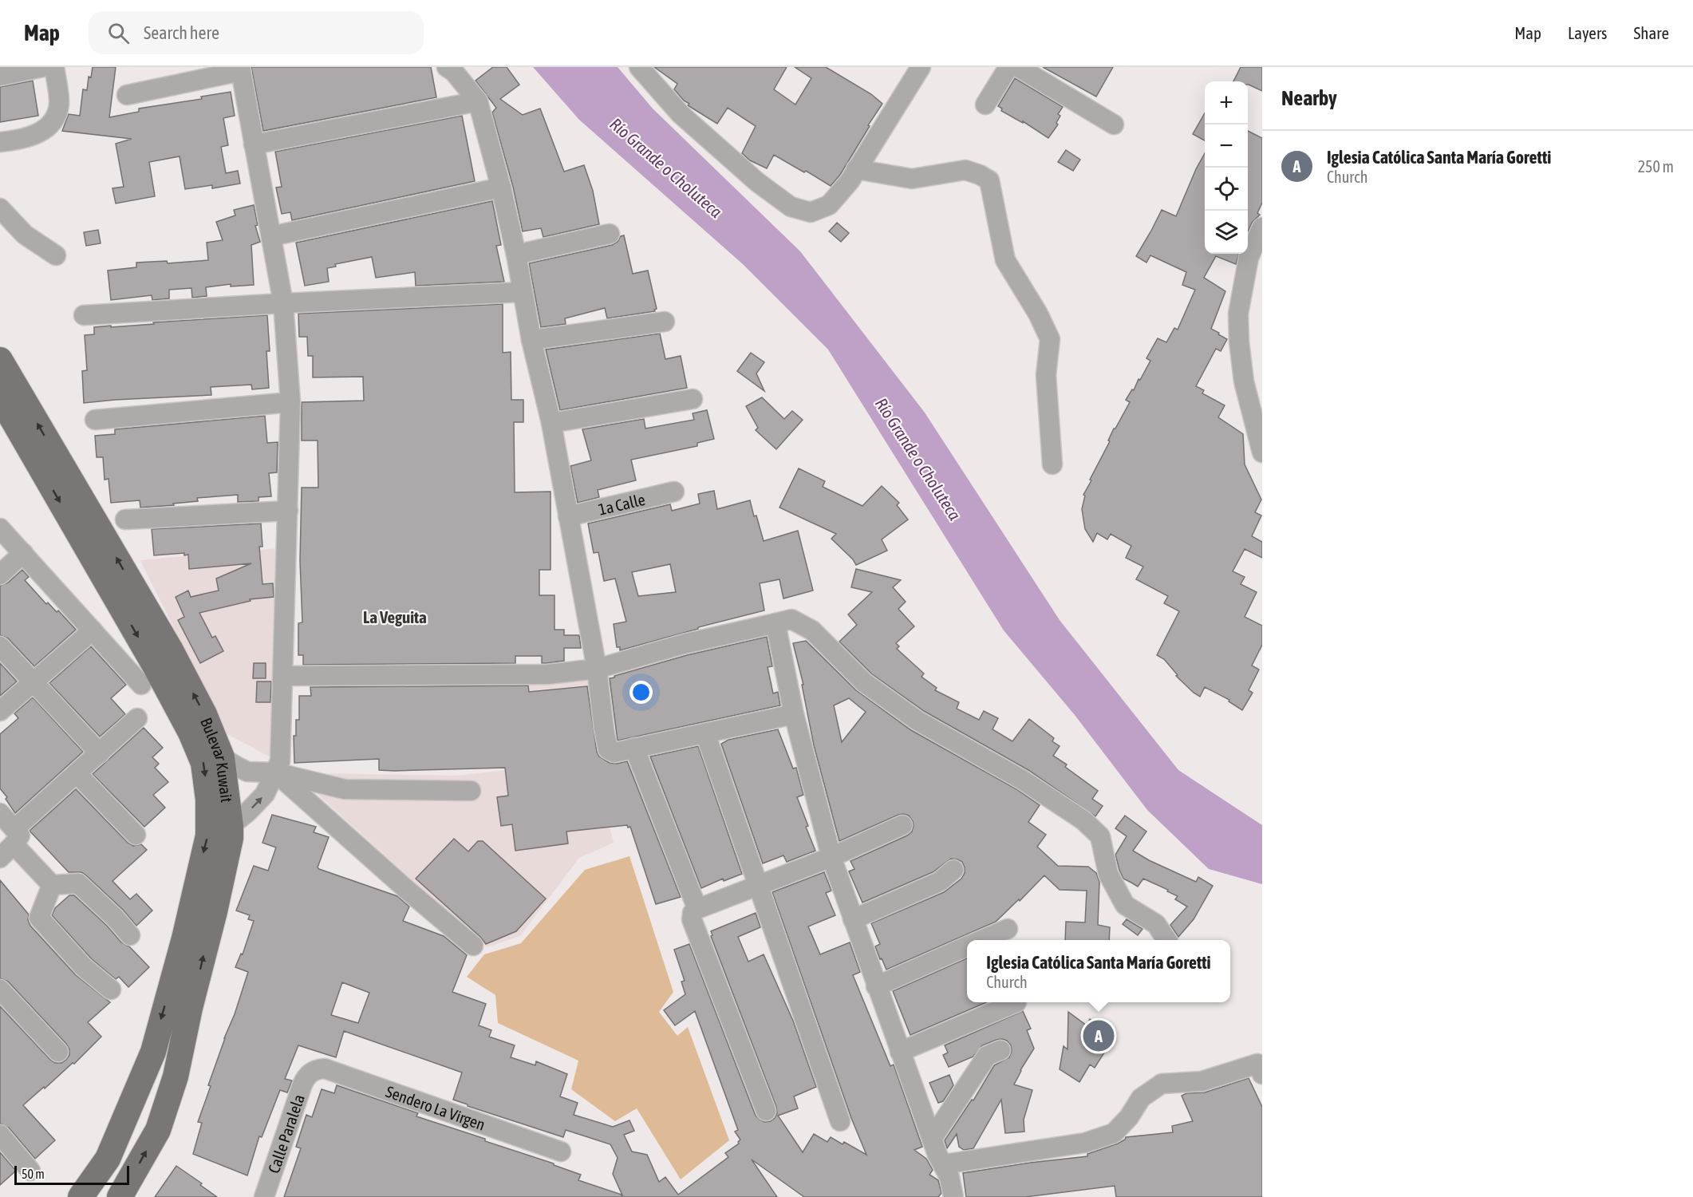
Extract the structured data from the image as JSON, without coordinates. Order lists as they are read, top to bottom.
{
  "streets": {
    "main road": ["Bulevar Kuwait"],
    "street": ["1a Calle", "Sendero La Virgen", "Calle Paralela"]
  },
  "crossings": [
    ["Sendero La Virgen", "Calle Paralela"]
  ],
  "districts": ["La Veguita"],
  "water": ["Río Grande o Choluteca"],
  "scale_bar": "50 m",
  "page": {
    "header": "Map",
    "search": "Search here",
    "nav": ["Map", "Layers", "Share"],
    "heading": "Nearby",
    "map_buttons": ["+", "−"],
    "list": [
      {
        "mark": "A",
        "name": "Iglesia Católica Santa María Goretti",
        "note": "Church",
        "value": "250 m"
      }
    ],
    "popup": ["Iglesia Católica Santa María Goretti", "Church"],
    "pins": "A",
    "scale": "50 m"
  }
}
